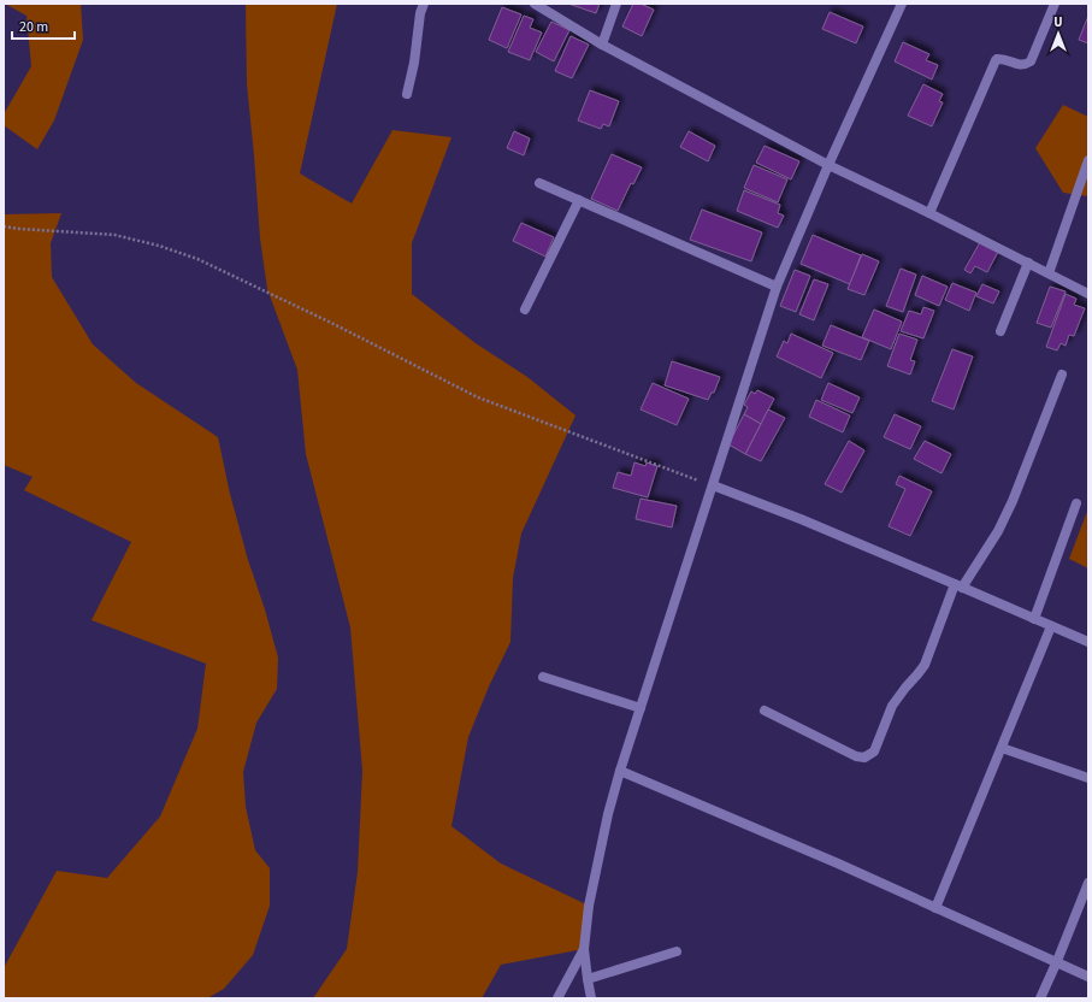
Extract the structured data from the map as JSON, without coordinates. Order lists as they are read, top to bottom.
{
  "scale_bar": "20 m",
  "north": "top"
}
